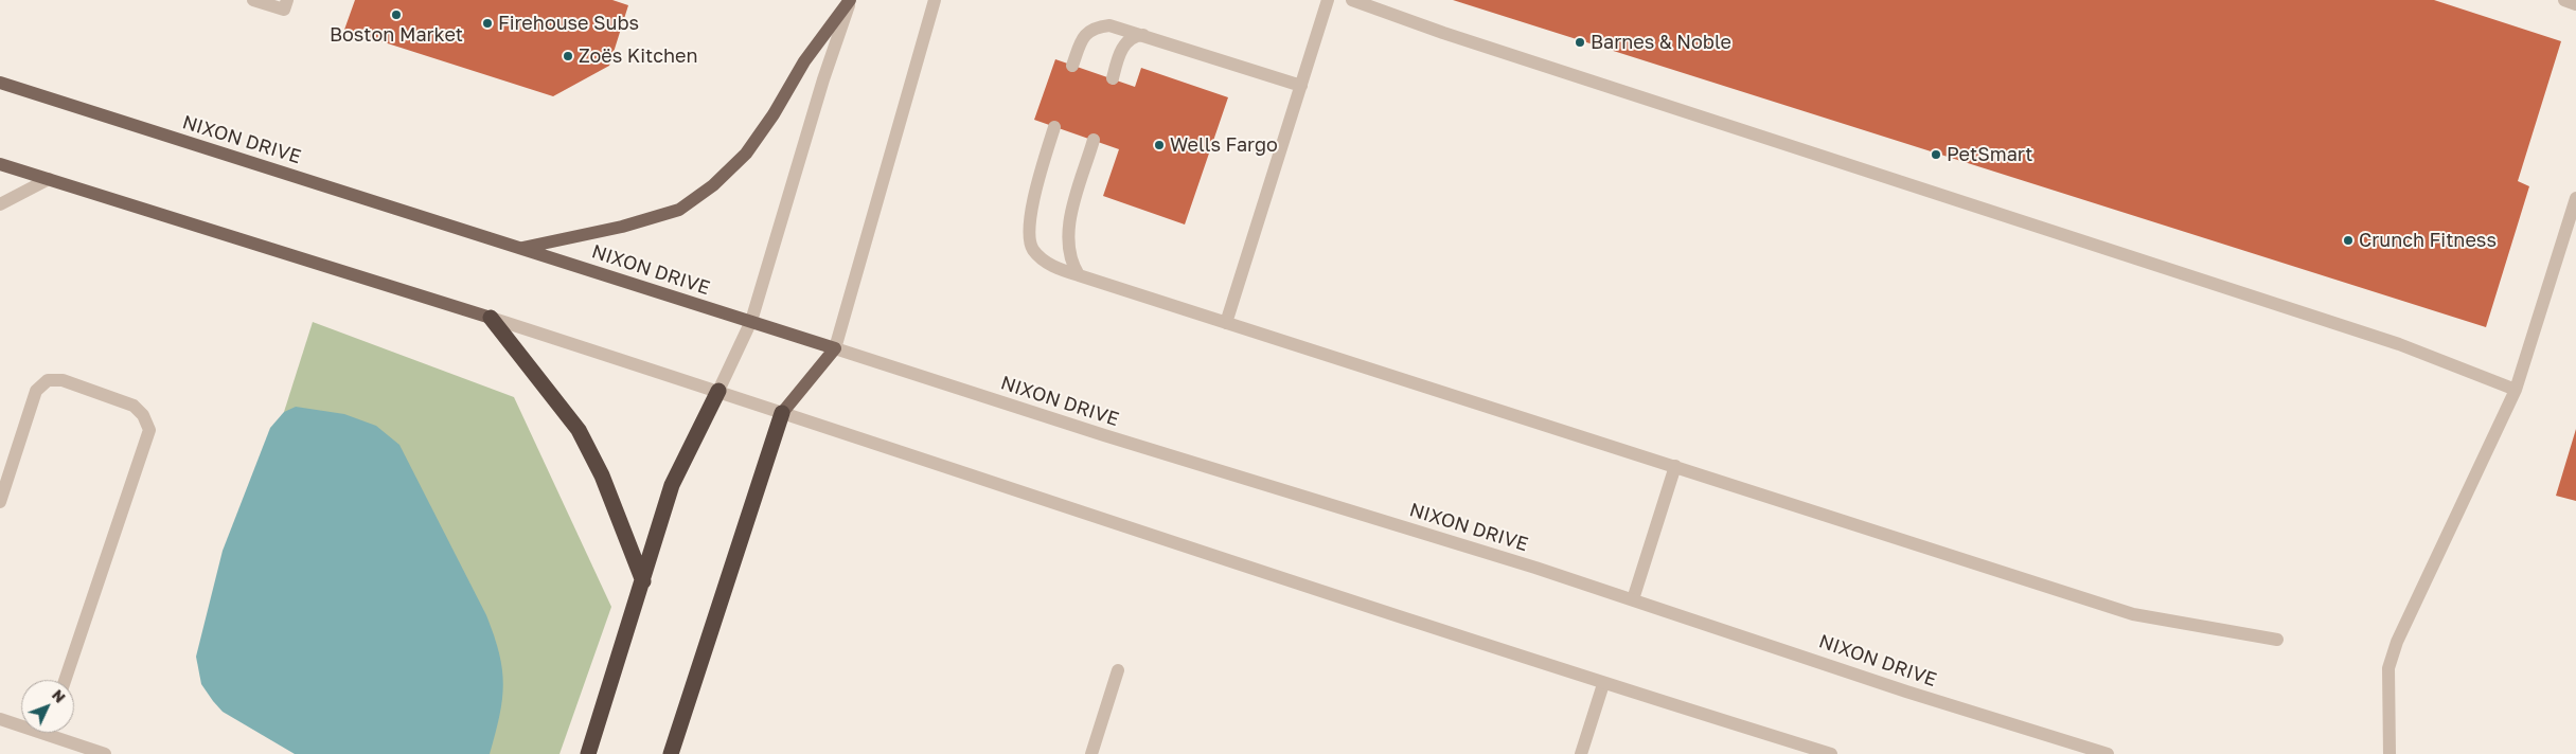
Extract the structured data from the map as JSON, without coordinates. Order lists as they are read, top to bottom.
{
  "streets": {
    "main road": ["NIXON DRIVE"]
  },
  "places": [
    "Boston Market",
    "Firehouse Subs",
    "Barnes & Noble",
    "Zoës Kitchen",
    "Wells Fargo",
    "PetSmart",
    "Crunch Fitness"
  ],
  "north": "top right"
}
